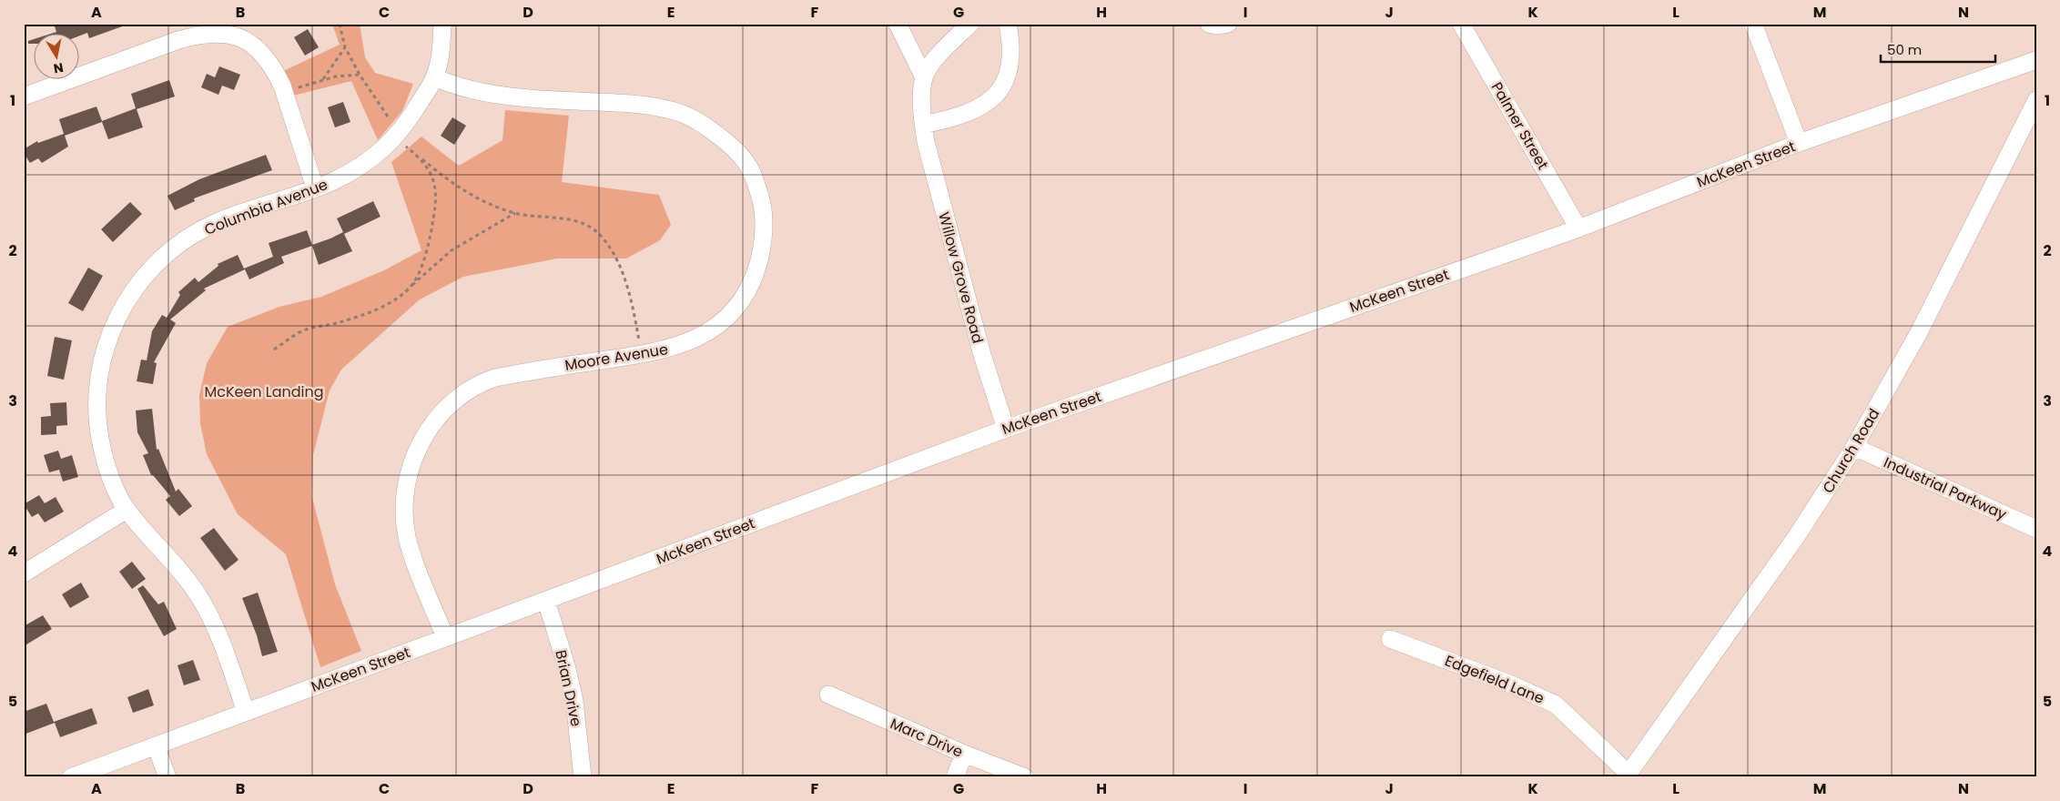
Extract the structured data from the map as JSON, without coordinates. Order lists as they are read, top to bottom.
{
  "streets": {
    "street": [
      "Palmer Street",
      "McKeen Street",
      "Columbia Avenue",
      "Willow Grove Road",
      "Moore Avenue",
      "Church Road",
      "Industrial Parkway",
      "Edgefield Lane",
      "Brian Drive",
      "Marc Drive"
    ]
  },
  "crossings": [
    ["Palmer Street", "McKeen Street"],
    ["McKeen Street", "Columbia Avenue"],
    ["McKeen Street", "Willow Grove Road"],
    ["McKeen Street", "Moore Avenue"],
    ["McKeen Street", "Brian Drive"],
    ["Columbia Avenue", "Moore Avenue"],
    ["Church Road", "Industrial Parkway"],
    ["Church Road", "Edgefield Lane"]
  ],
  "parks": ["McKeen Landing"],
  "scale_bar": "50 m",
  "north": "bottom",
  "grid": {
    "columns": [
      "A",
      "B",
      "C",
      "D",
      "E",
      "F",
      "G",
      "H",
      "I",
      "J",
      "K",
      "L",
      "M",
      "N"
    ],
    "rows": [
      "1",
      "2",
      "3",
      "4",
      "5"
    ]
  }
}
